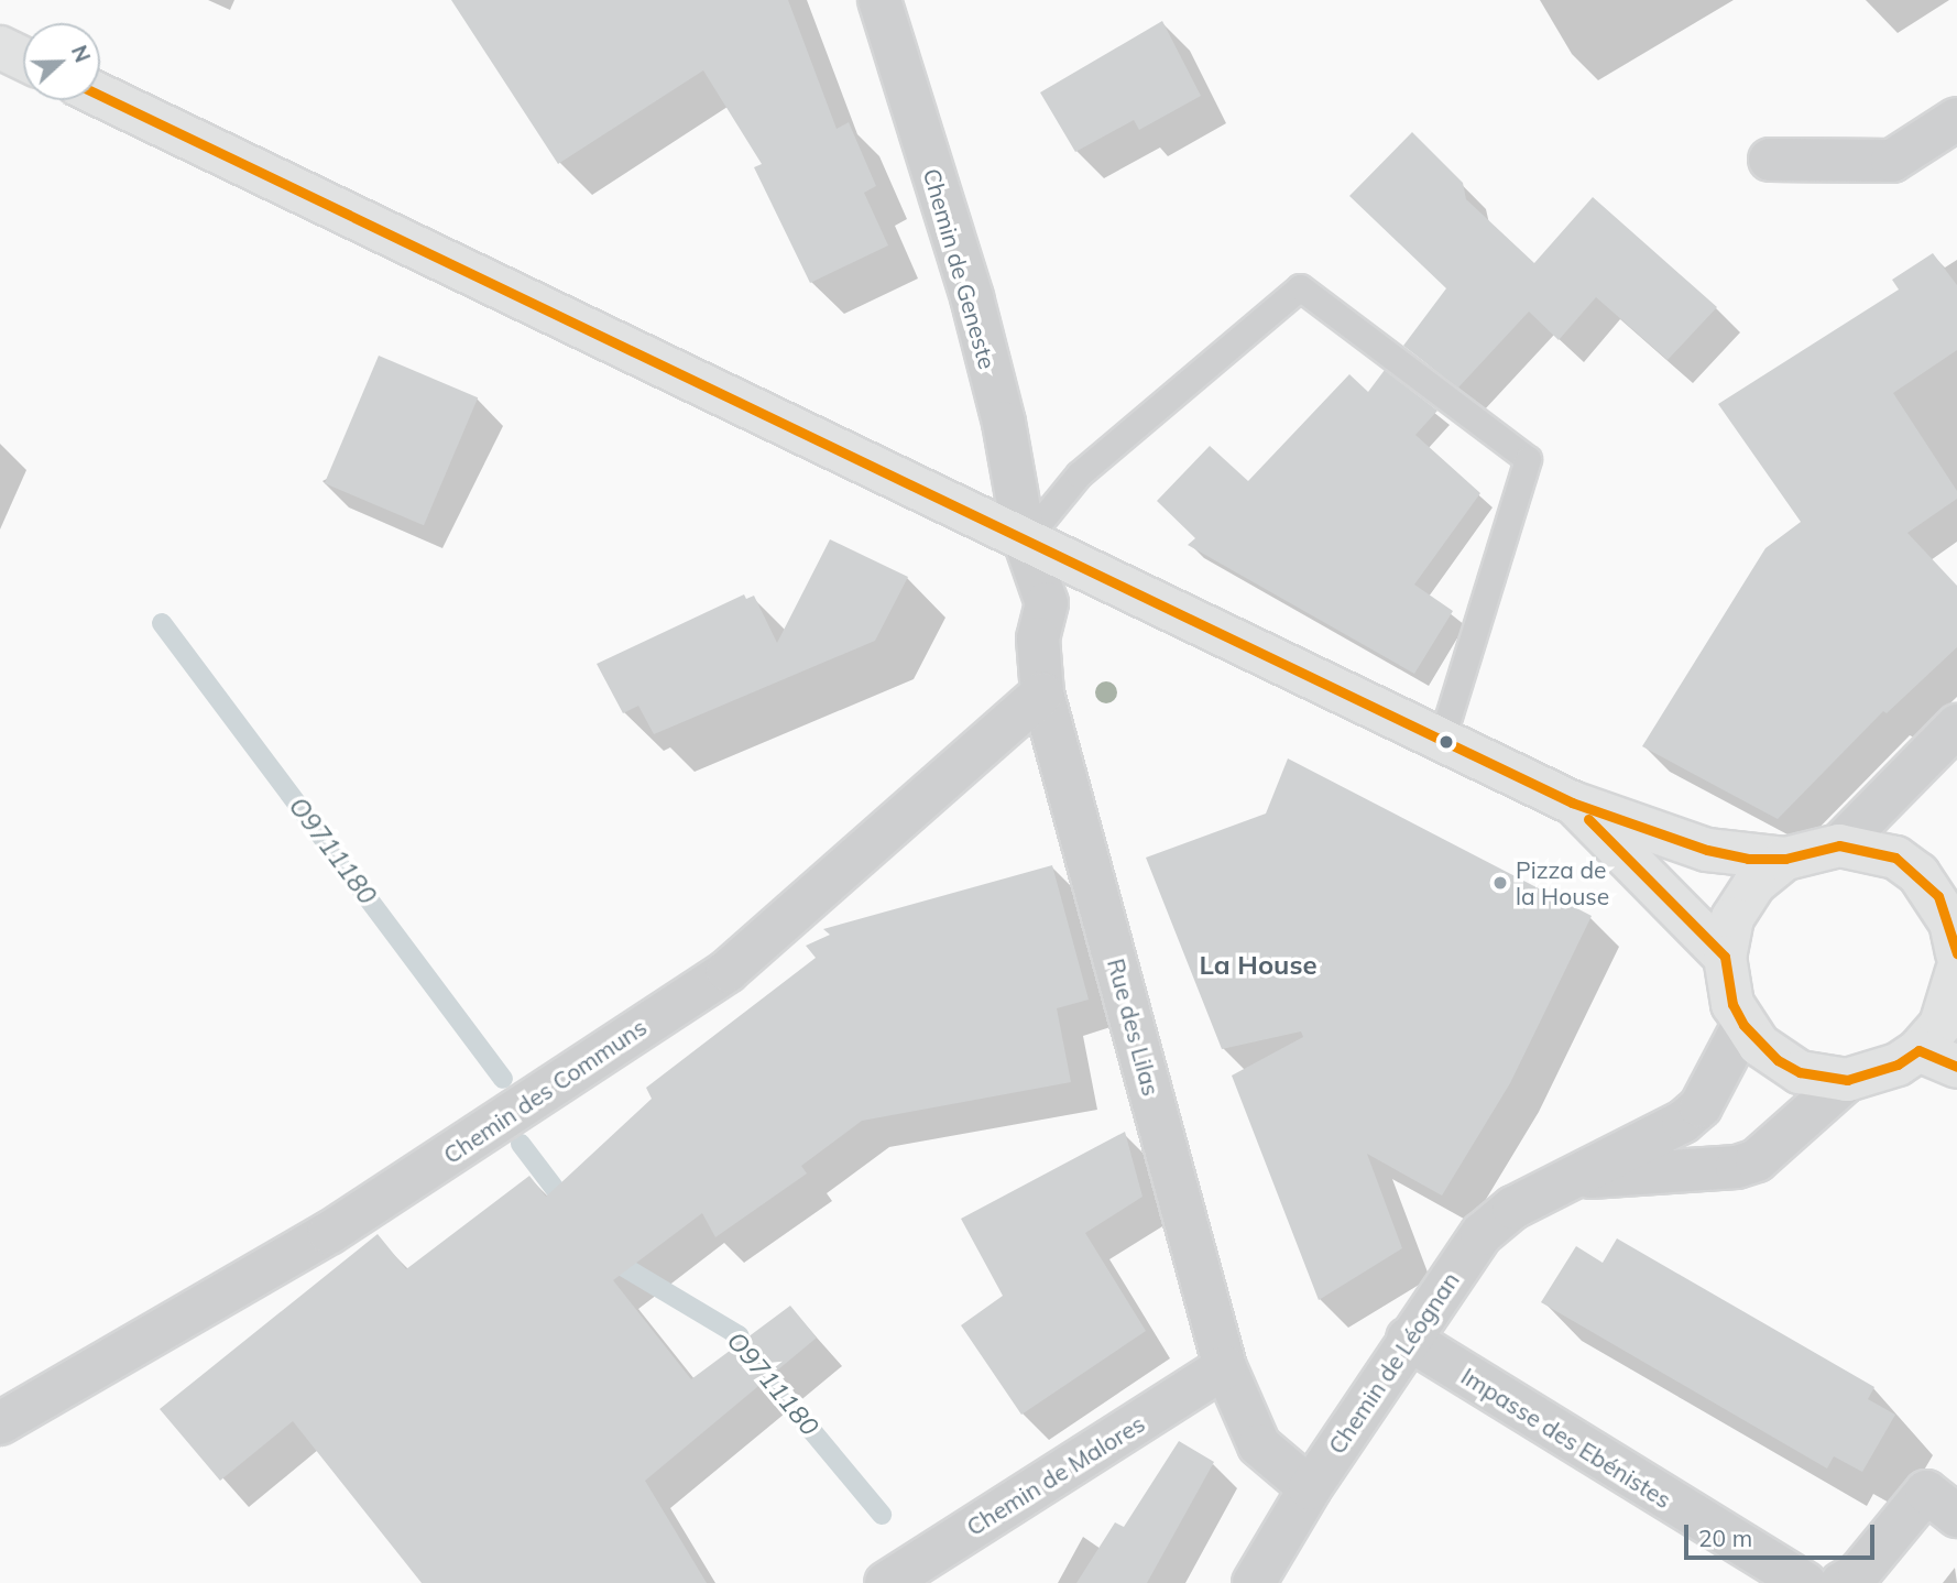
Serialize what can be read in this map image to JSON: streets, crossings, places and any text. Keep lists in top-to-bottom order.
{
  "streets": {
    "street": [
      "Chemin de Geneste",
      "Rue des Lilas",
      "Chemin des Communs",
      "Chemin de Léognan",
      "Impasse des Ebénistes",
      "Chemin de Malores"
    ]
  },
  "crossings": [
    ["Chemin de Geneste", "Rue des Lilas"],
    ["Rue des Lilas", "Chemin des Communs"],
    ["Rue des Lilas", "Chemin de Léognan"],
    ["Rue des Lilas", "Chemin de Malores"],
    ["Chemin de Léognan", "Impasse des Ebénistes"]
  ],
  "districts": ["La House"],
  "water": ["O9711180"],
  "places": ["Pizza de la House"],
  "scale_bar": "20 m",
  "north": "right"
}
